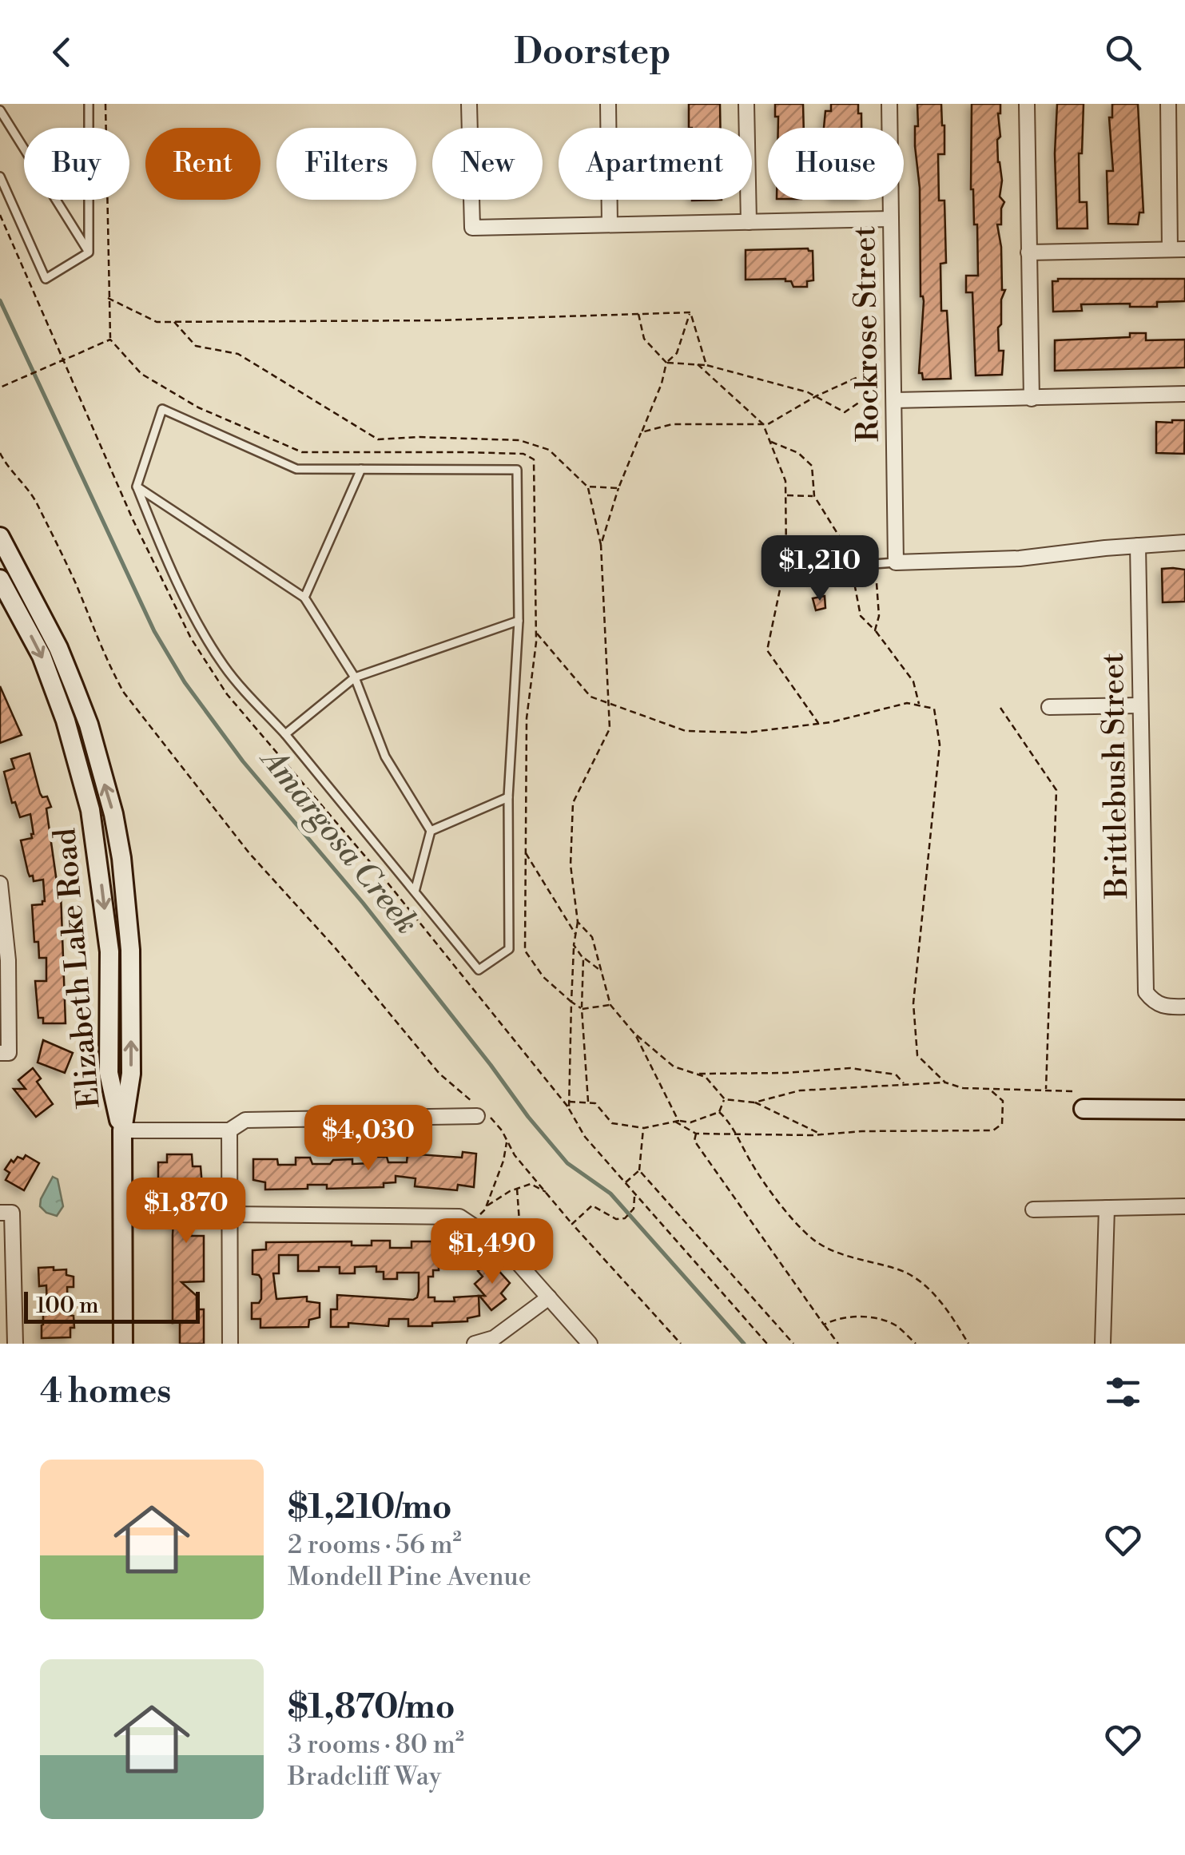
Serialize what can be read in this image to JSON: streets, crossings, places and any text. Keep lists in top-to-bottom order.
{
  "streets": {
    "main road": ["Elizabeth Lake Road"],
    "street": ["Rockrose Street", "Brittlebush Street"]
  },
  "water": ["Amargosa Creek"],
  "scale_bar": "100 m",
  "page": {
    "header": "Doorstep",
    "chip": [
      "Buy",
      "Rent",
      "Filters",
      "New",
      "Apartment",
      "House"
    ],
    "price": [
      "$1,210",
      "$4,030",
      "$1,870",
      "$1,490"
    ],
    "scale": "100 m",
    "heading": "4 homes",
    "list": [
      {
        "name": "$1,210/mo",
        "note": "2 rooms · 56 m² · Mondell Pine Avenue"
      },
      {
        "name": "$1,870/mo",
        "note": "3 rooms · 80 m² · Bradcliff Way"
      }
    ]
  }
}
